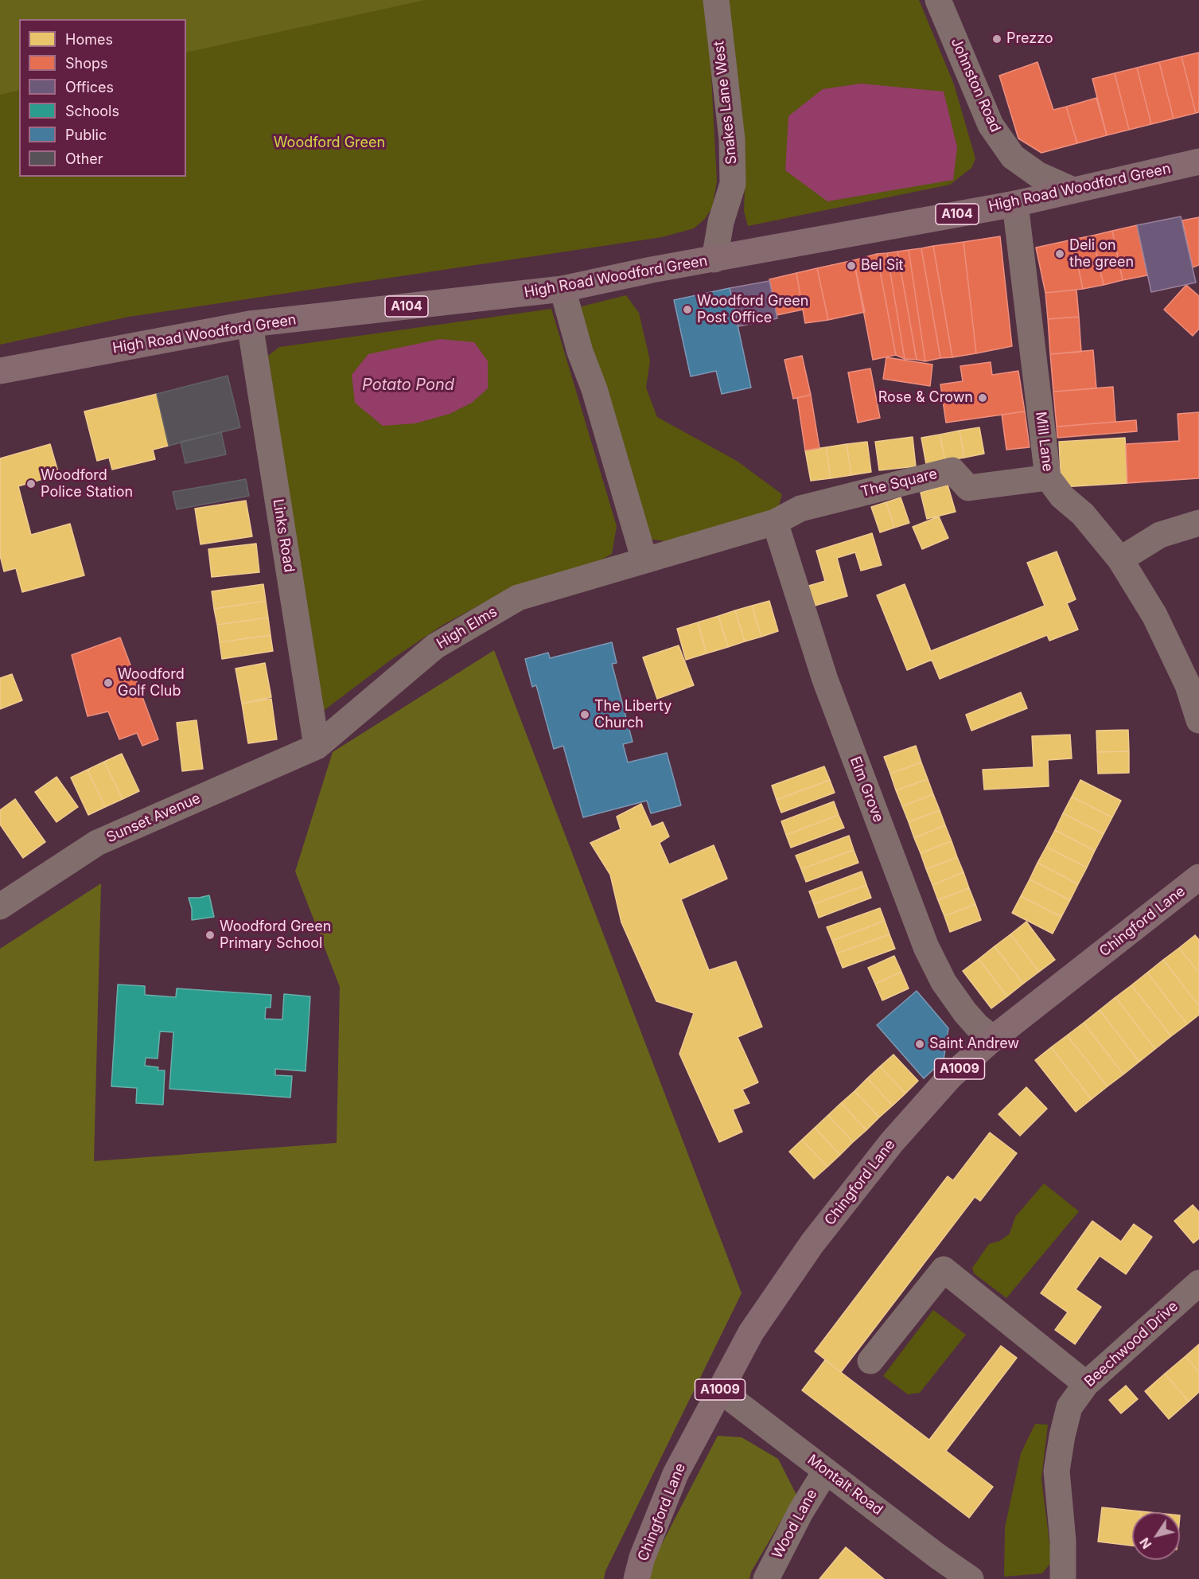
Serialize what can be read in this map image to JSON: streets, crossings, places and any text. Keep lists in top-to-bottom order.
{
  "streets": {
    "main road": [
      "High Road Woodford Green",
      "A104",
      "Chingford Lane",
      "A1009"
    ],
    "street": [
      "Johnston Road",
      "Snakes Lane West",
      "Mill Lane",
      "The Square",
      "Links Road",
      "High Elms",
      "Elm Grove",
      "Sunset Avenue",
      "Beechwood Drive",
      "Montalt Road",
      "Wood Lane"
    ]
  },
  "crossings": [
    ["Johnston Road", "High Road Woodford Green"],
    ["Snakes Lane West", "High Road Woodford Green"],
    ["High Road Woodford Green", "Mill Lane"],
    ["High Road Woodford Green", "Links Road"],
    ["Mill Lane", "The Square"],
    ["The Square", "High Elms"],
    ["The Square", "Elm Grove"],
    ["Links Road", "High Elms"],
    ["Links Road", "Sunset Avenue"],
    ["High Elms", "Elm Grove"],
    ["High Elms", "Sunset Avenue"],
    ["Elm Grove", "Chingford Lane"],
    ["Chingford Lane", "Montalt Road"],
    ["Montalt Road", "Wood Lane"]
  ],
  "water": ["Potato Pond"],
  "parks": ["Woodford Green"],
  "places": [
    "Prezzo",
    "Deli on the green",
    "Bel Sit",
    "Woodford Green Post Office",
    "Rose & Crown",
    "Woodford Police Station",
    "Woodford Golf Club",
    "The Liberty Church",
    "Woodford Green Primary School",
    "Saint Andrew"
  ],
  "legend": [
    "Homes",
    "Shops",
    "Offices",
    "Schools",
    "Public",
    "Other"
  ],
  "north": "bottom left"
}
